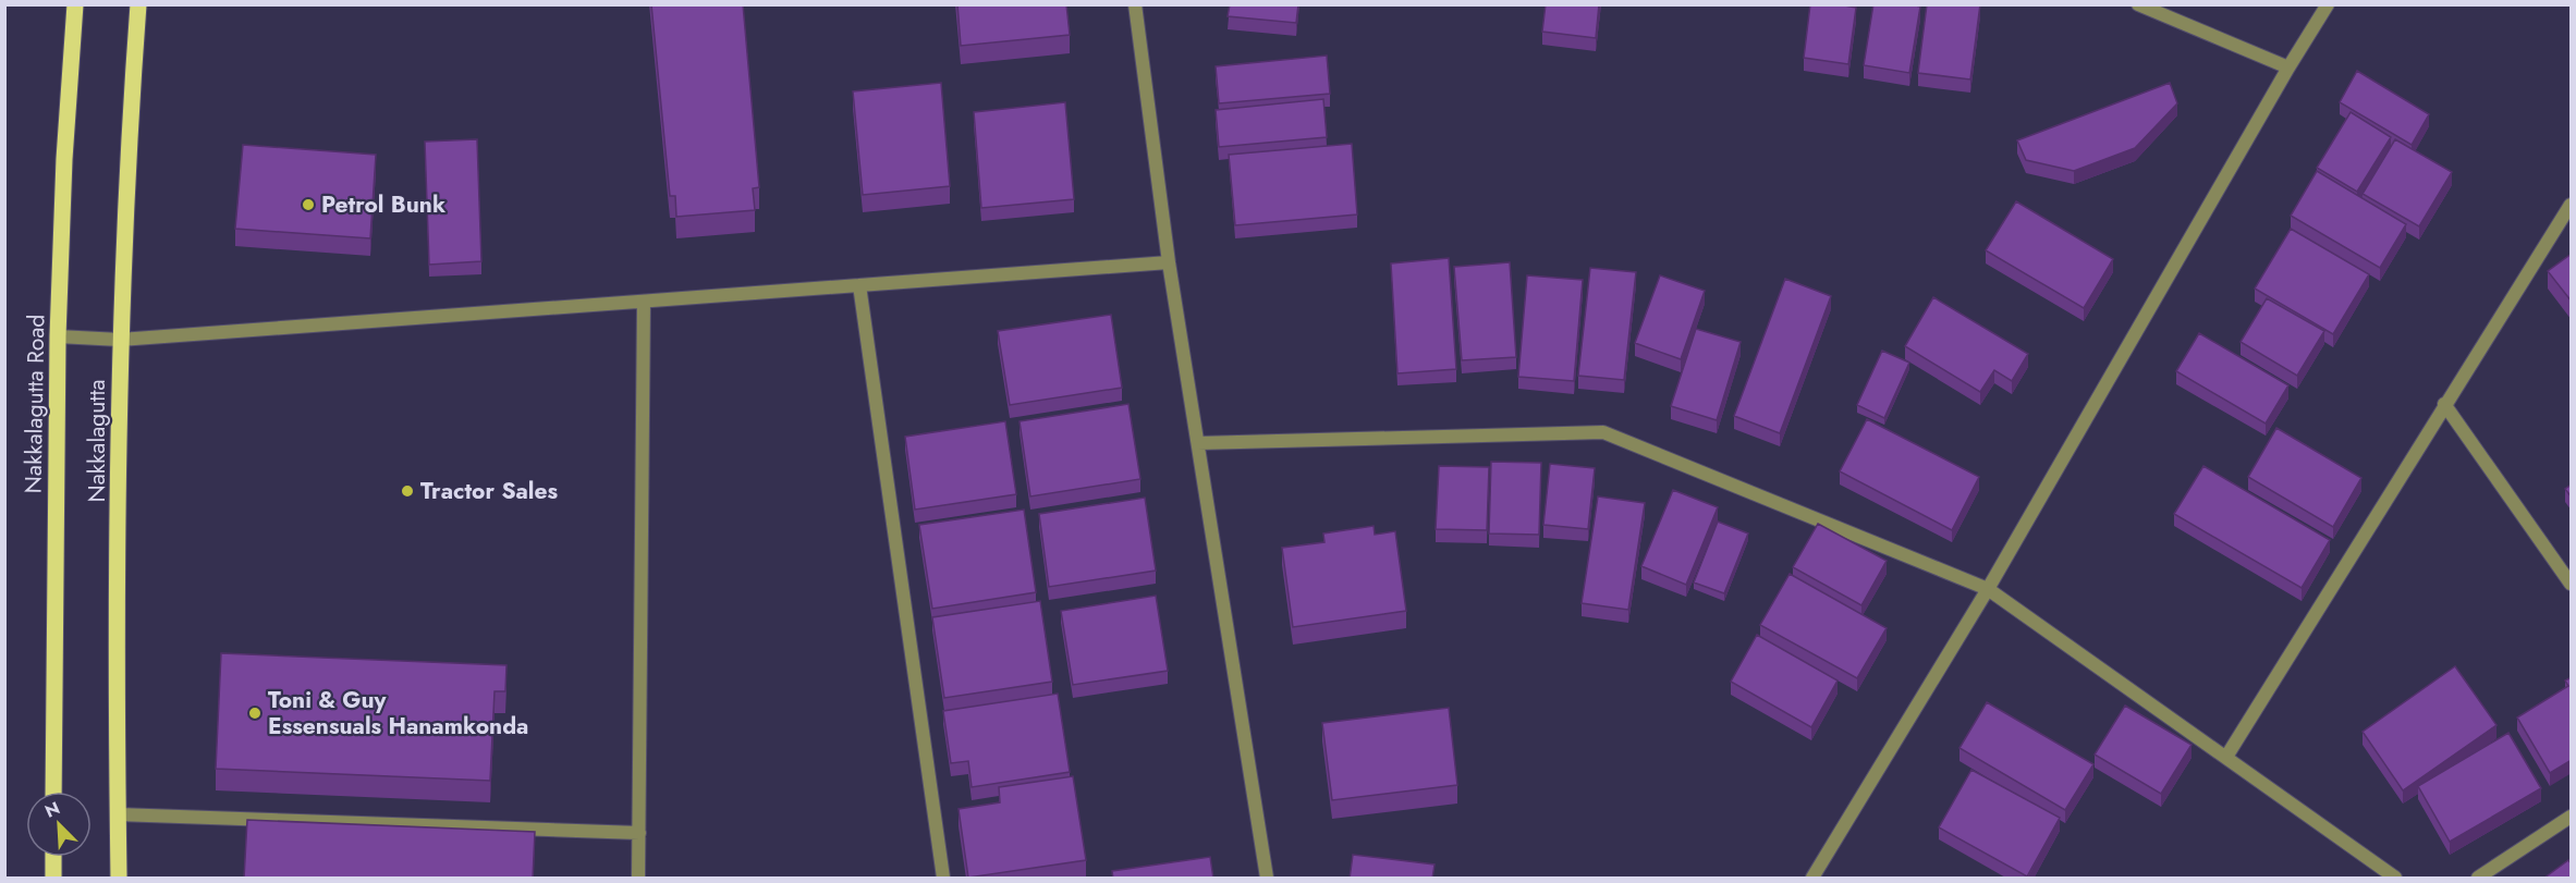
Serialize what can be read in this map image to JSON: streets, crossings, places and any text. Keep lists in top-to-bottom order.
{
  "streets": {
    "main road": ["Nakkalagutta Road", "Nakkalagutta"]
  },
  "places": ["Petrol Bunk", "Tractor Sales", "Toni & Guy Essensuals Hanamkonda"],
  "north": "top left"
}
